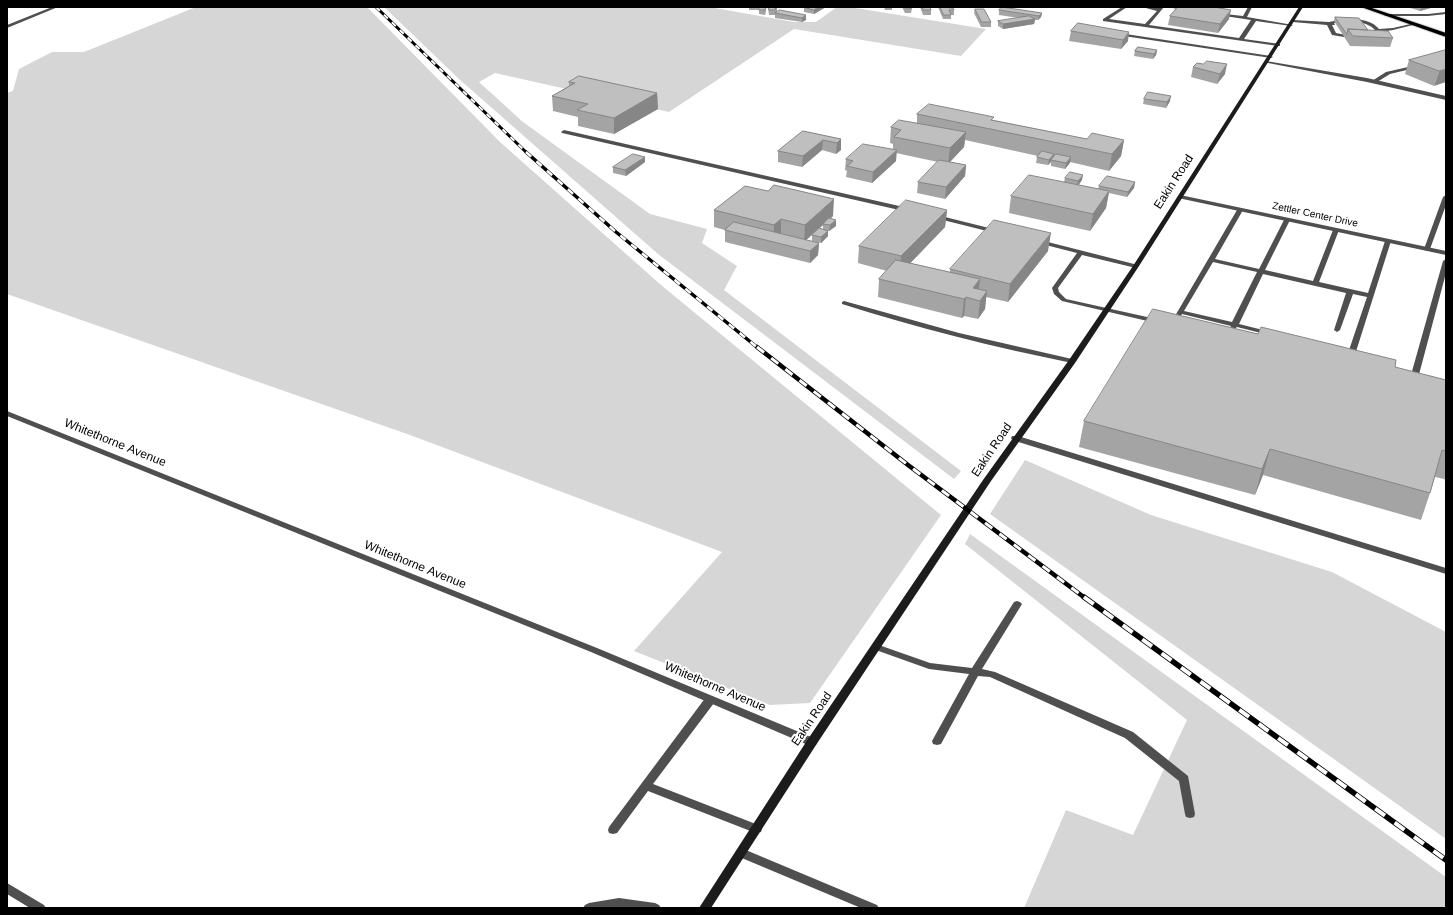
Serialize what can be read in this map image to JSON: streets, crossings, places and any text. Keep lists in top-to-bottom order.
{
  "streets": {
    "street": ["Eakin Road", "Zettler Center Drive", "Whitethorne Avenue"]
  },
  "crossings": [
    ["Eakin Road", "Zettler Center Drive"],
    ["Eakin Road", "Whitethorne Avenue"]
  ]
}
